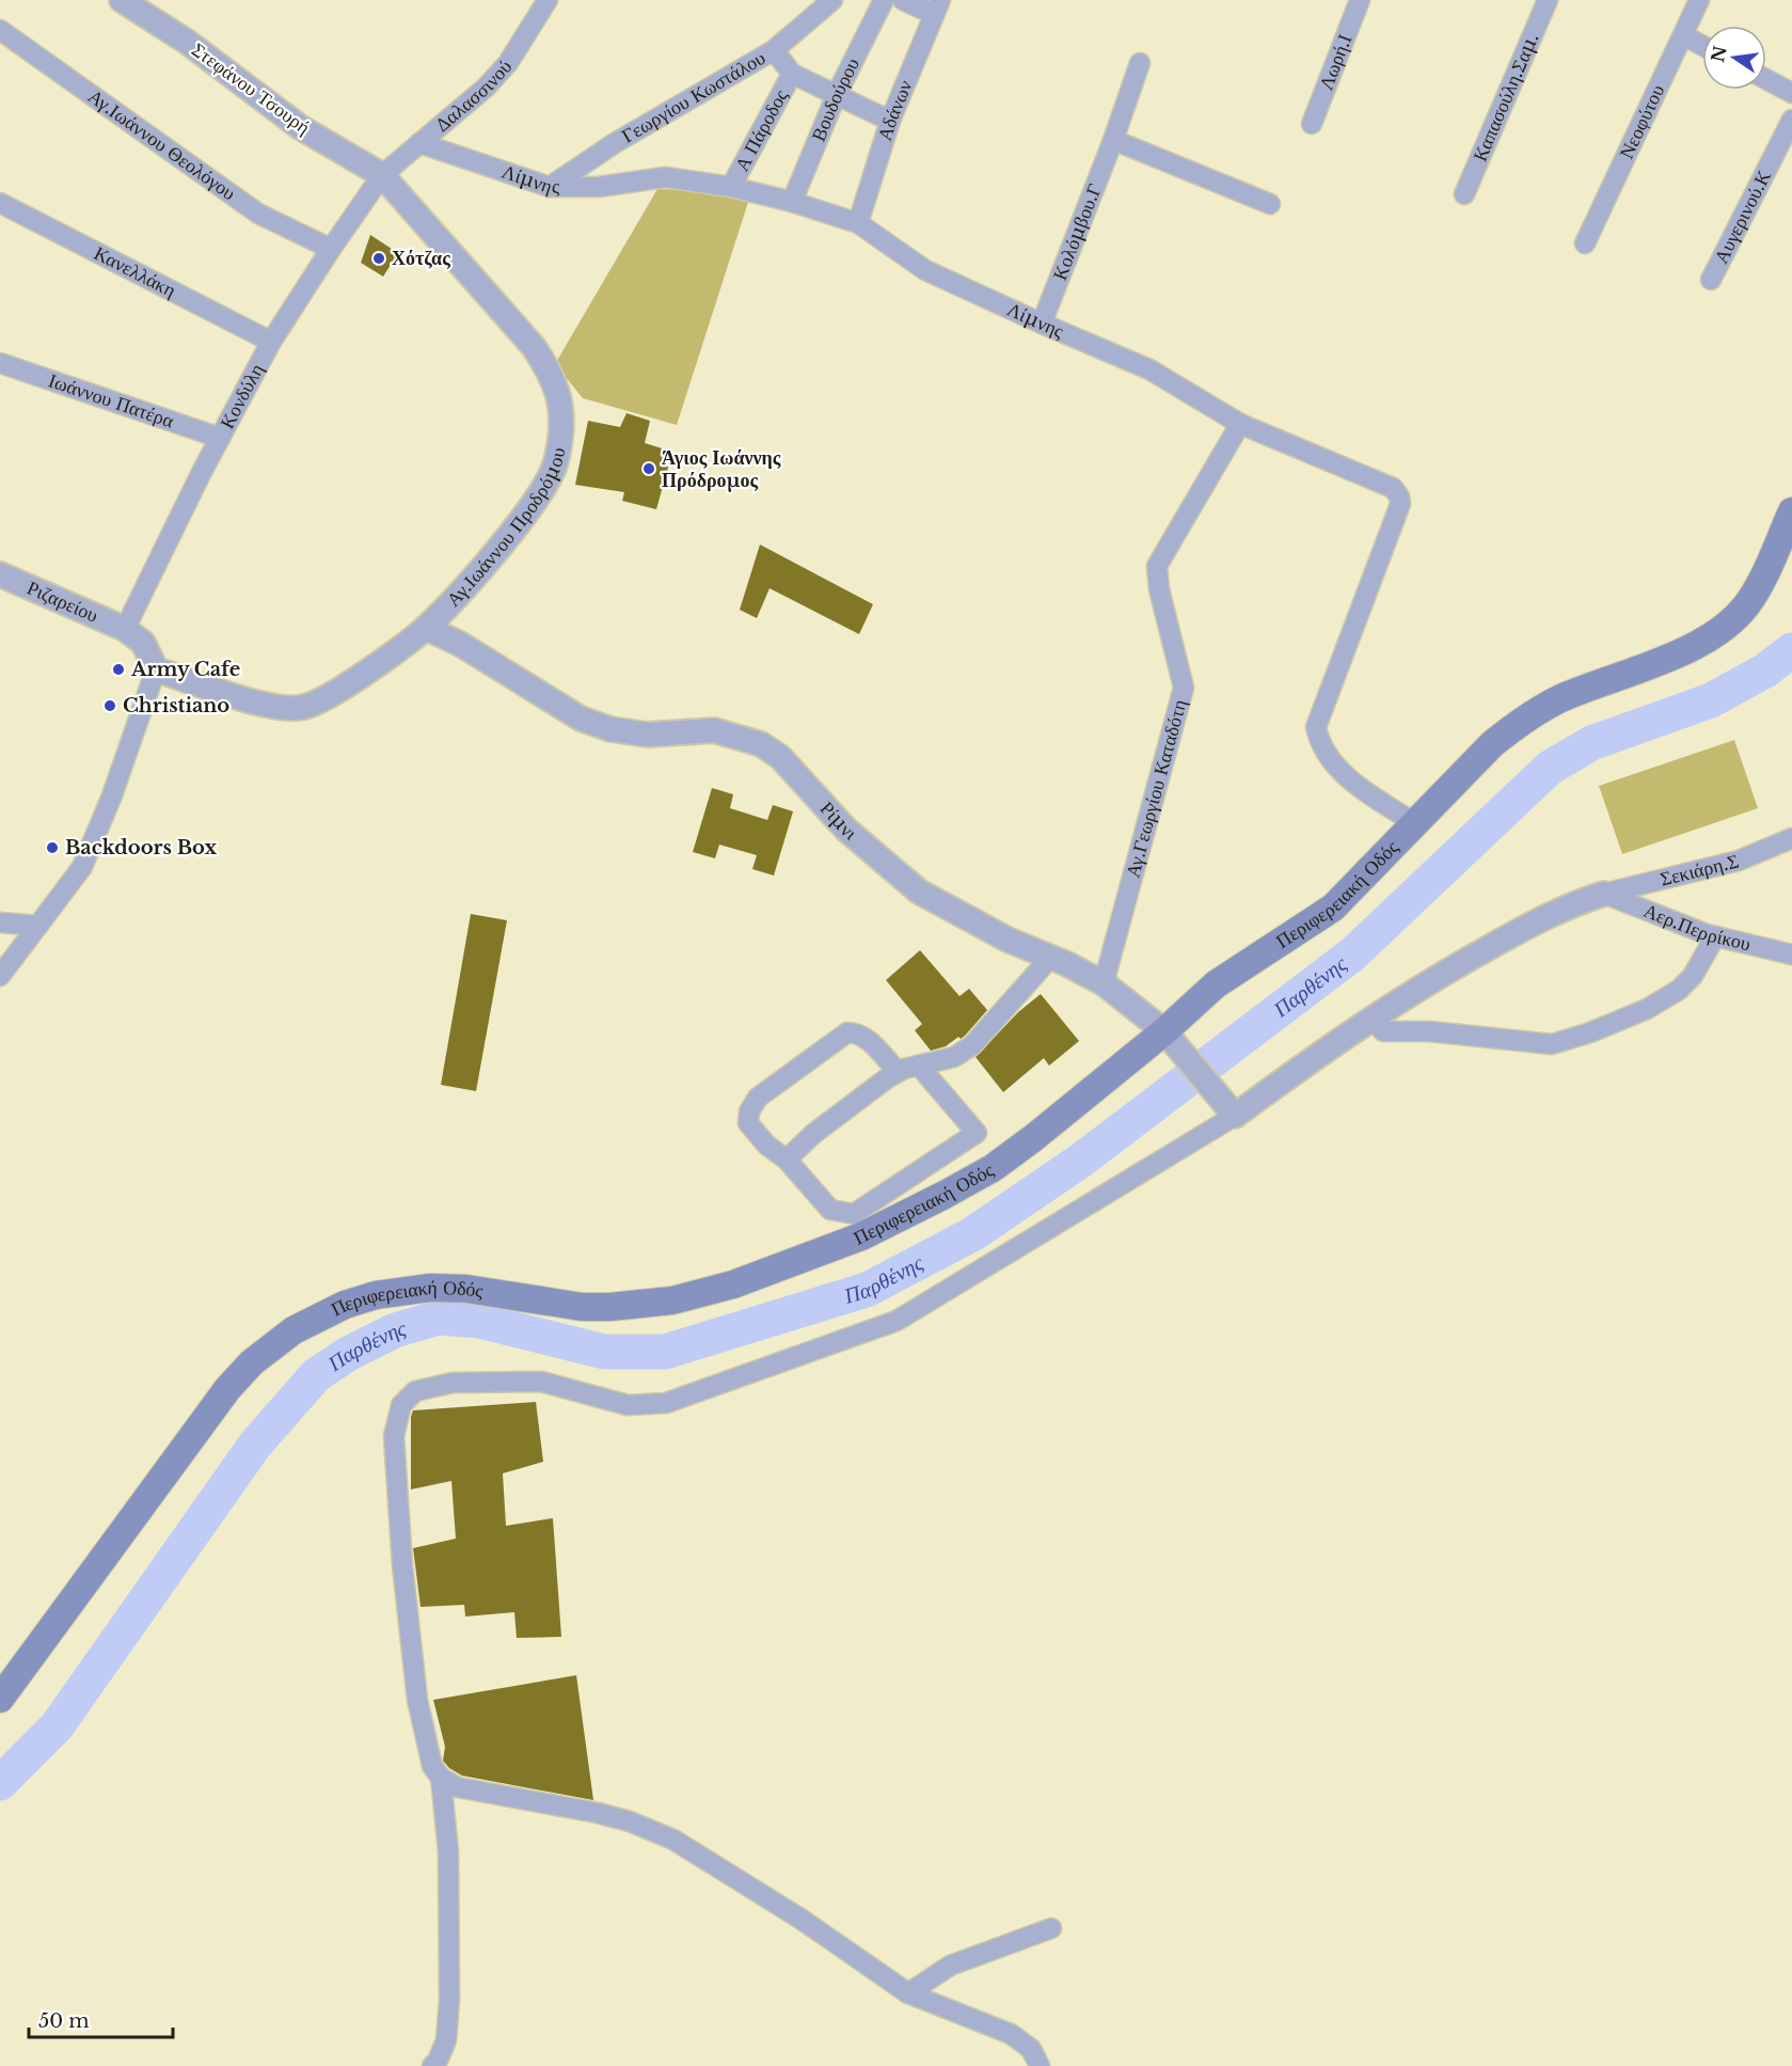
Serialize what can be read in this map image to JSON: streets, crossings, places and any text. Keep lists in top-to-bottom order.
{
  "streets": {
    "main road": ["Περιφερειακή Οδός"],
    "street": [
      "Λωρή.Ι",
      "Στεφάνου Τσουρή",
      "Δαλασσινού",
      "Γεωργίου Κωστάλου",
      "Καπασούλη.Σαμ.",
      "Βουδούρου",
      "Αδάνων",
      "Νεοφύτου",
      "Α Πάροδος",
      "Αγ.Ιωάννου Θεολόγου",
      "Λίμνης",
      "Αυγερινού.Κ",
      "Κολόμβου.Γ",
      "Κανελλάκη",
      "Κονδύλη",
      "Ιωάννου Πατέρα",
      "Αγ.Ιωάννου Προδρόμου",
      "Ριζαρείου",
      "Αγ.Γεωργίου Καταδότη",
      "Ρίμνι",
      "Σεκιάρη.Σ",
      "Αερ.Περρίκου"
    ]
  },
  "crossings": [
    ["Στεφάνου Τσουρή", "Δαλασσινού"],
    ["Στεφάνου Τσουρή", "Κονδύλη"],
    ["Στεφάνου Τσουρή", "Αγ.Ιωάννου Προδρόμου"],
    ["Δαλασσινού", "Λίμνης"],
    ["Δαλασσινού", "Κονδύλη"],
    ["Δαλασσινού", "Αγ.Ιωάννου Προδρόμου"],
    ["Γεωργίου Κωστάλου", "Λίμνης"],
    ["Βουδούρου", "Λίμνης"],
    ["Αδάνων", "Λίμνης"],
    ["Α Πάροδος", "Λίμνης"],
    ["Αγ.Ιωάννου Θεολόγου", "Κονδύλη"],
    ["Λίμνης", "Κολόμβου.Γ"],
    ["Λίμνης", "Αγ.Γεωργίου Καταδότη"],
    ["Λίμνης", "Περιφερειακή Οδός"],
    ["Κανελλάκη", "Κονδύλη"],
    ["Κονδύλη", "Ιωάννου Πατέρα"],
    ["Κονδύλη", "Αγ.Ιωάννου Προδρόμου"],
    ["Κονδύλη", "Ριζαρείου"],
    ["Αγ.Ιωάννου Προδρόμου", "Ρίμνι"],
    ["Αγ.Γεωργίου Καταδότη", "Ρίμνι"],
    ["Ρίμνι", "Περιφερειακή Οδός"],
    ["Σεκιάρη.Σ", "Αερ.Περρίκου"]
  ],
  "water": ["Παρθένης"],
  "places": [
    "Χότζας",
    "Άγιος Ιωάννης Πρόδρομος",
    "Army Cafe",
    "Christiano",
    "Backdoors Box"
  ],
  "scale_bar": "50 m",
  "north": "left"
}
